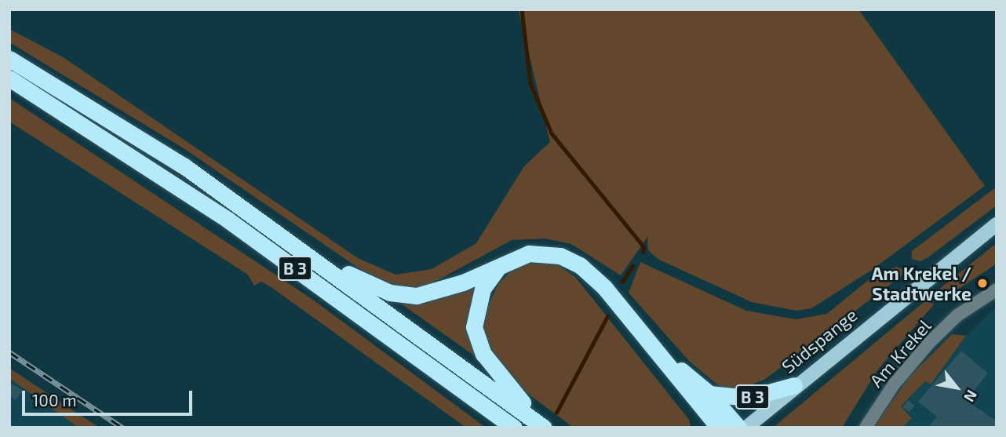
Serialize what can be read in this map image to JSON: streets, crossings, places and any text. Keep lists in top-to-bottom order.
{
  "streets": {
    "highway": ["B 3"],
    "main road": ["Südspange"],
    "street": ["Am Krekel"]
  },
  "crossings": [
    ["B 3", "Südspange"]
  ],
  "places": ["Am Krekel / Stadtwerke"],
  "scale_bar": "100 m",
  "north": "bottom right"
}
